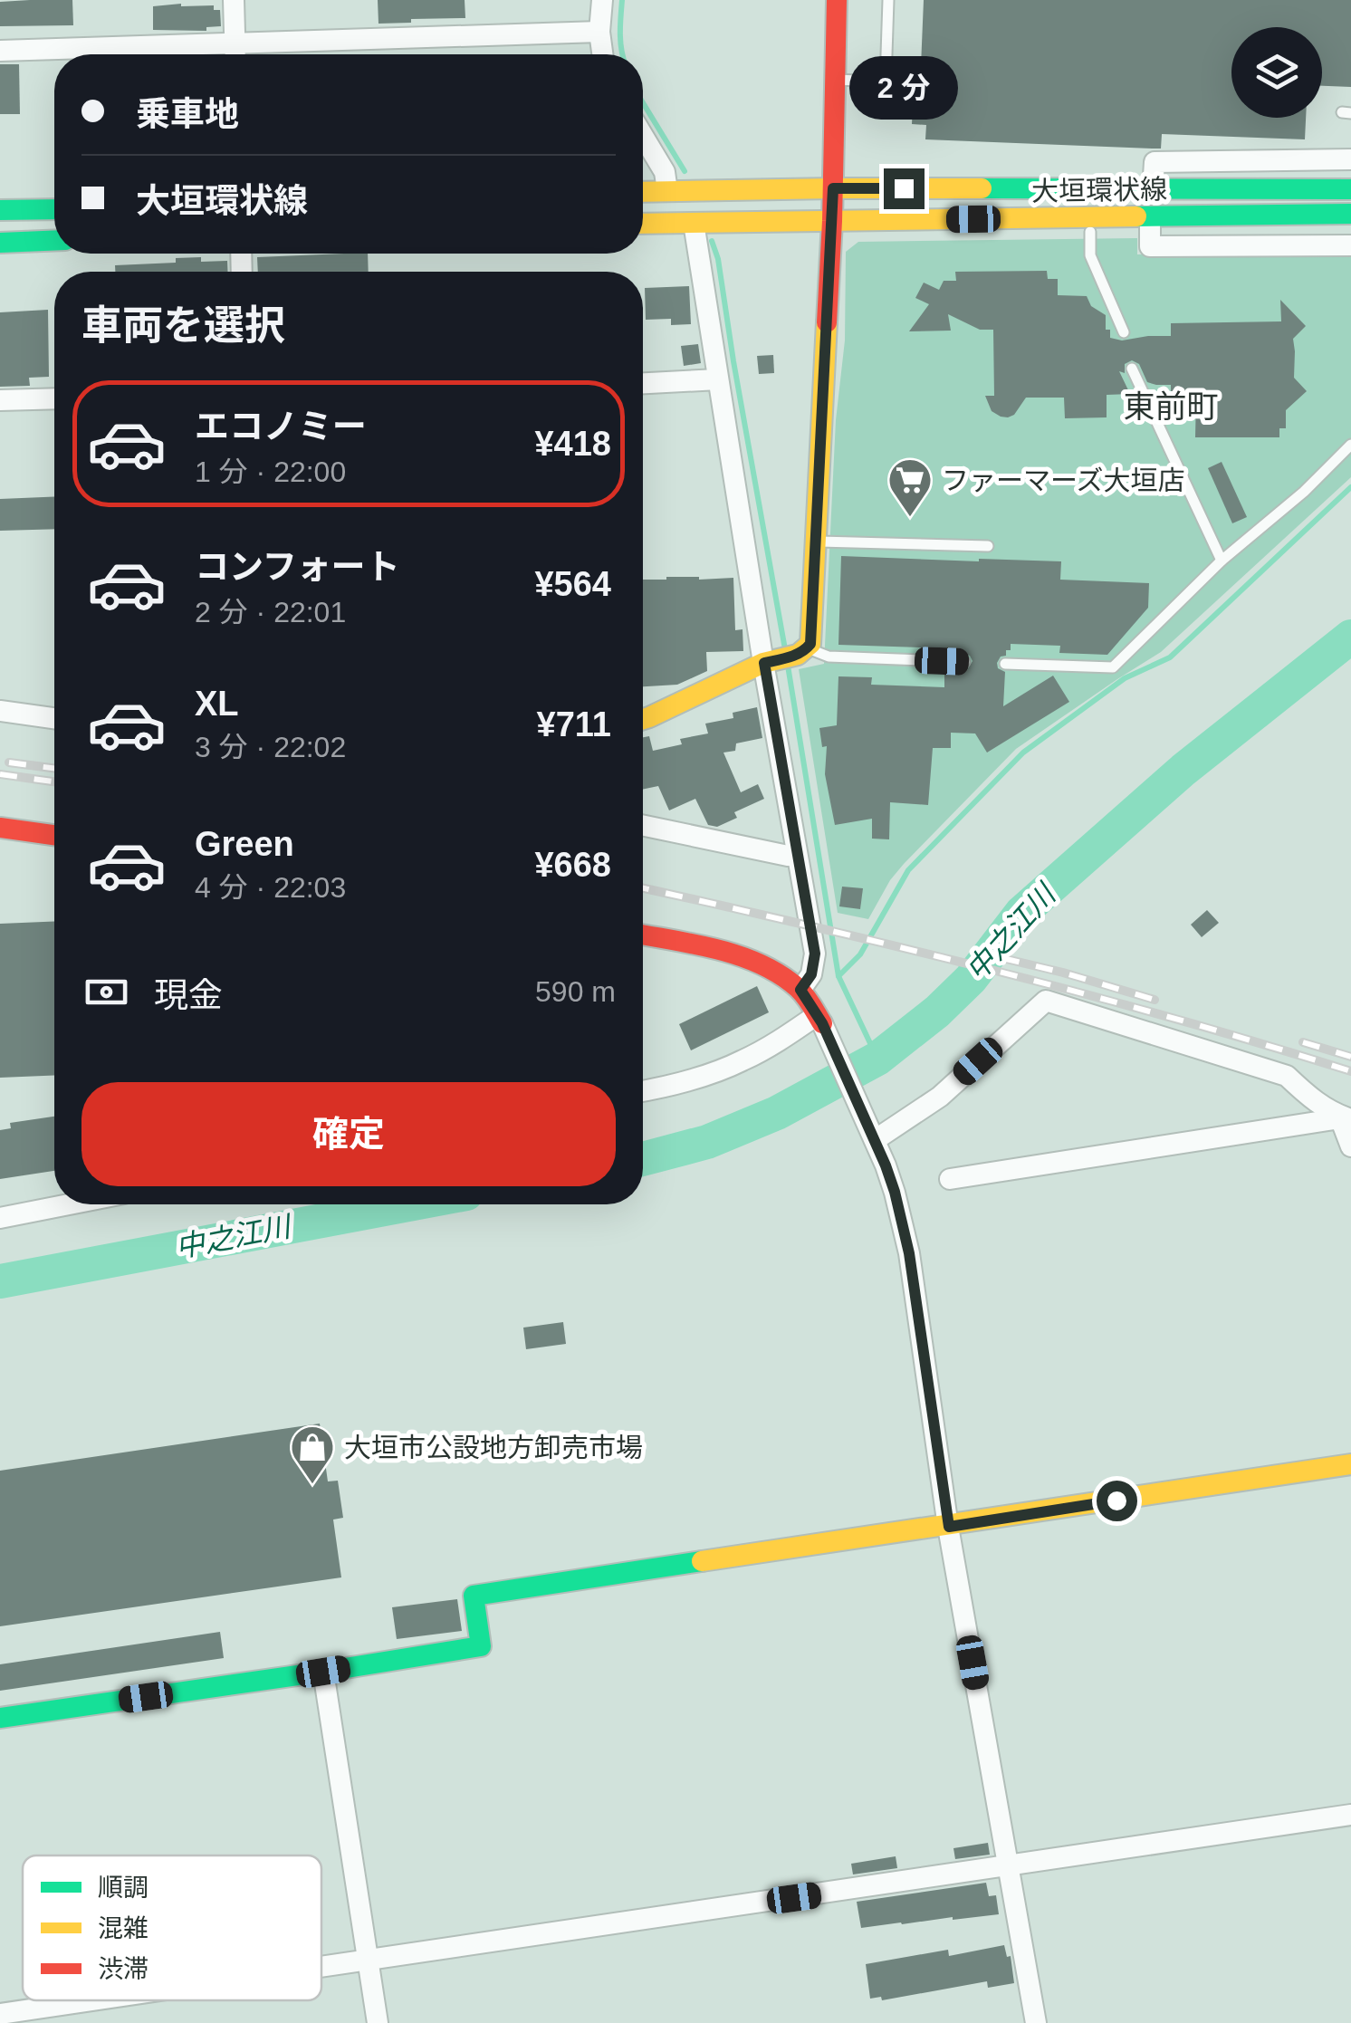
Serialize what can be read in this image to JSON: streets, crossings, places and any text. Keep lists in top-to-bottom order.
{
  "streets": {
    "street": ["大垣環状線"]
  },
  "districts": ["東前町"],
  "water": ["中之江川"],
  "places": {
    "supermarket": ["ファーマーズ大垣店"],
    "shop": ["大垣市公設地方卸売市場"]
  },
  "legend": ["順調", "混雑", "渋滞"],
  "page": {
    "banner": ["乗車地", "大垣環状線"],
    "bubble": "2 分",
    "heading": "車両を選択",
    "list": [
      {
        "name": "エコノミー",
        "note": "1 分 · 22:00",
        "value": "¥418"
      },
      {
        "name": "コンフォート",
        "note": "2 分 · 22:01",
        "value": "¥564"
      },
      {
        "name": "XL",
        "note": "3 分 · 22:02",
        "value": "¥711"
      },
      {
        "name": "Green",
        "note": "4 分 · 22:03",
        "value": "¥668"
      }
    ],
    "pay": ["現金", "590 m"],
    "buttons": "確定"
  }
}
